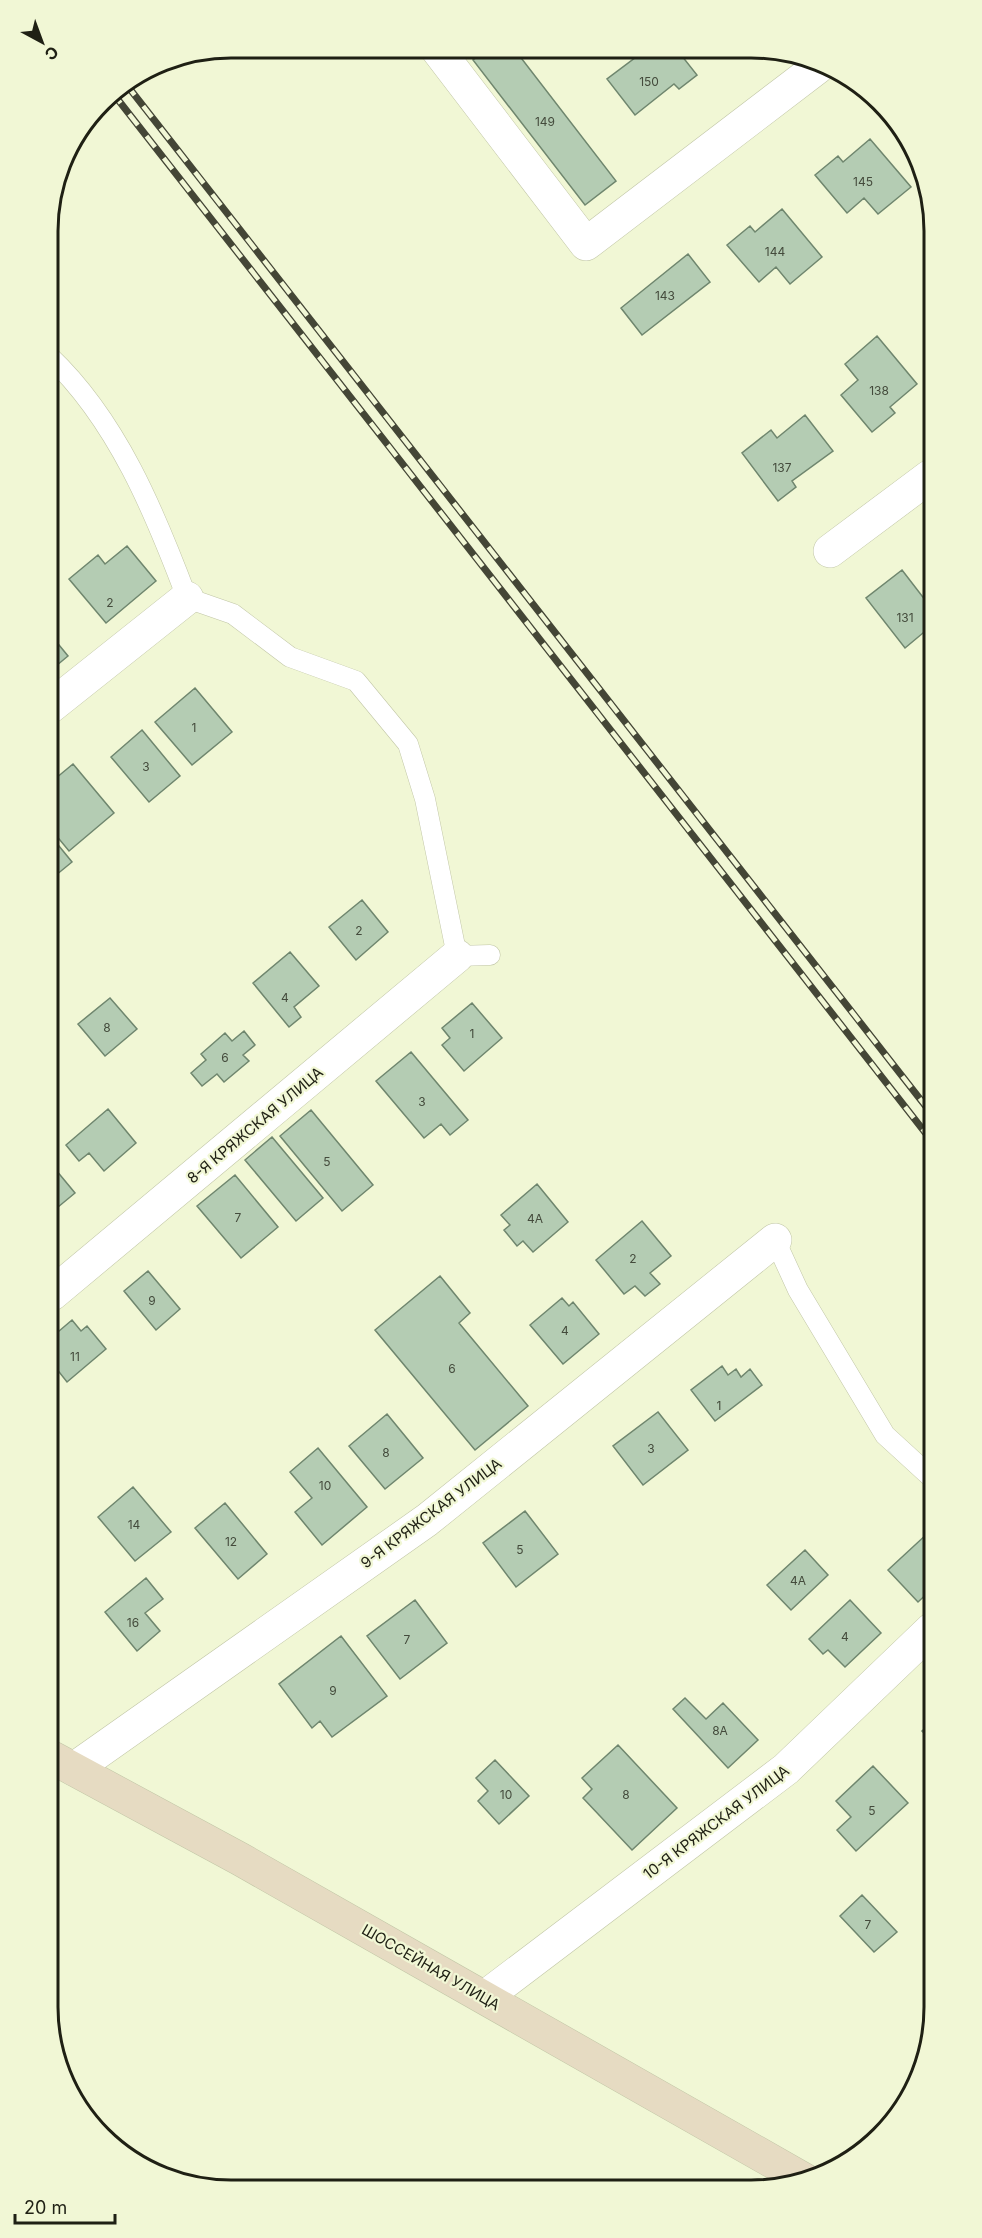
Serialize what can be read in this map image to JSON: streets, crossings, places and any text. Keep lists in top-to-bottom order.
{
  "streets": {
    "main road": ["ШОССЕЙНАЯ УЛИЦА"],
    "street": ["8-Я КРЯЖСКАЯ УЛИЦА", "9-Я КРЯЖСКАЯ УЛИЦА", "10-Я КРЯЖСКАЯ УЛИЦА"]
  },
  "crossings": [
    ["9-Я КРЯЖСКАЯ УЛИЦА", "ШОССЕЙНАЯ УЛИЦА"],
    ["10-Я КРЯЖСКАЯ УЛИЦА", "ШОССЕЙНАЯ УЛИЦА"]
  ],
  "house_numbers": [
    "150",
    "149",
    "145",
    "144",
    "143",
    "138",
    "137",
    "2",
    "131",
    "1",
    "3",
    "2",
    "4",
    "8",
    "1",
    "6",
    "3",
    "5",
    "7",
    "4А",
    "2",
    "9",
    "4",
    "11",
    "6",
    "1",
    "3",
    "8",
    "10",
    "14",
    "12",
    "5",
    "4А",
    "16",
    "4",
    "7",
    "9",
    "8А",
    "10",
    "8",
    "5",
    "7"
  ],
  "scale_bar": "20 m",
  "north": "bottom right"
}
